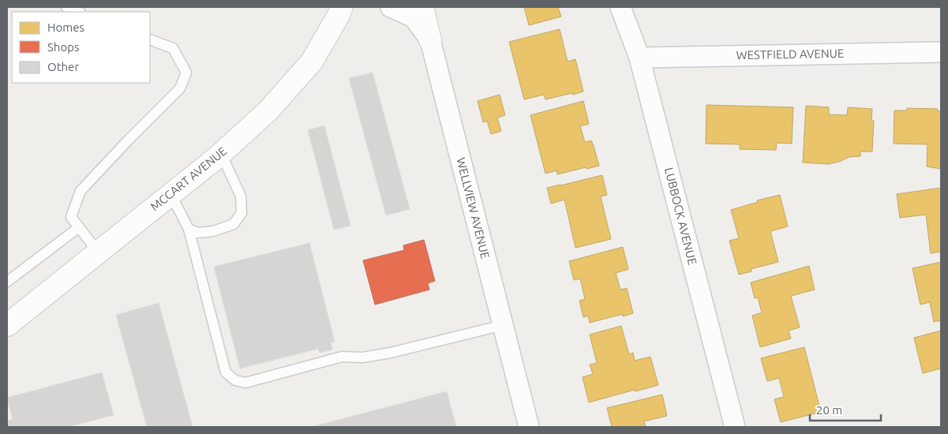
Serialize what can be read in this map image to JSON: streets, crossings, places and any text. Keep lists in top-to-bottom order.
{
  "streets": {
    "main road": ["MCCART AVENUE"],
    "street": ["WESTFIELD AVENUE", "WELLVIEW AVENUE", "LUBBOCK AVENUE"]
  },
  "crossings": [
    ["WESTFIELD AVENUE", "LUBBOCK AVENUE"]
  ],
  "legend": ["Homes", "Shops", "Other"],
  "scale_bar": "20 m"
}
